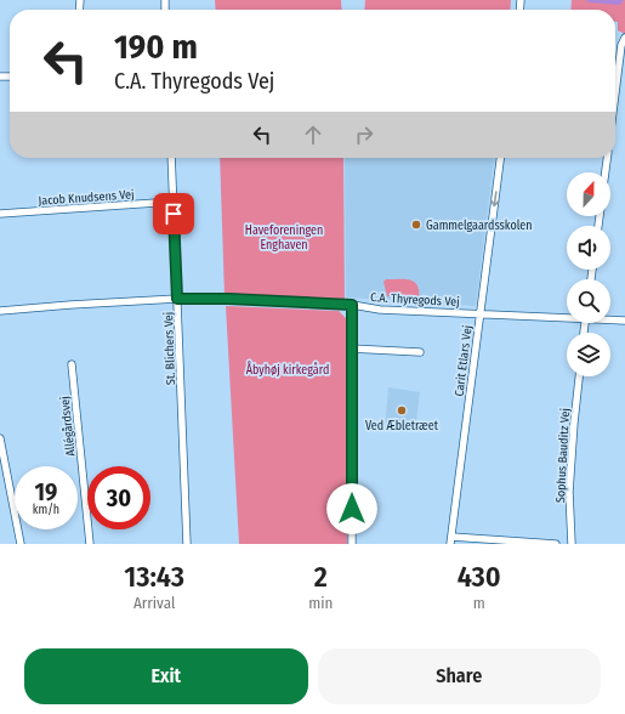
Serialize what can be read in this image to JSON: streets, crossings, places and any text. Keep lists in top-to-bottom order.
{
  "streets": {
    "street": [
      "Jacob Knudsens Vej",
      "C.A. Thyregods Vej",
      "St. Blichers Vej",
      "Carit Etlars Vej",
      "Allégårdsvej",
      "Sophus Bauditz Vej"
    ]
  },
  "crossings": [
    ["Jacob Knudsens Vej", "St. Blichers Vej"],
    ["C.A. Thyregods Vej", "St. Blichers Vej"],
    ["C.A. Thyregods Vej", "Carit Etlars Vej"]
  ],
  "one_way": ["Carit Etlars Vej"],
  "parks": ["Haveforeningen Enghaven", "Åbyhøj kirkegård"],
  "places": ["Gammelgaardsskolen", "Ved Æbletræet"],
  "north": "top",
  "page": {
    "turn": ["190 m", "C.A. Thyregods Vej"],
    "speed": "19 km/h",
    "limit": "30",
    "eta": [
      "13:43",
      "Arrival",
      "2",
      "min",
      "430",
      "m"
    ],
    "buttons": ["Exit", "Share"]
  }
}
